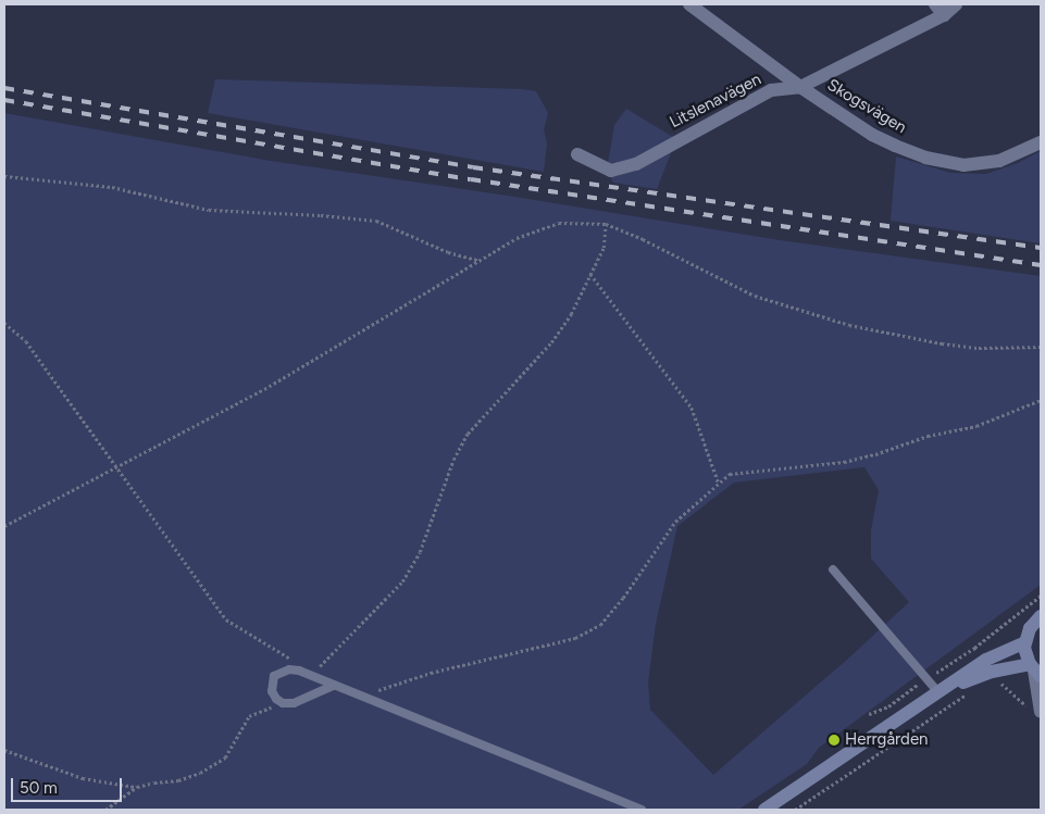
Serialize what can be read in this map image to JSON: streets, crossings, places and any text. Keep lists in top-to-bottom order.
{
  "streets": {
    "street": ["Litslenavägen", "Skogsvägen"]
  },
  "crossings": [
    ["Litslenavägen", "Skogsvägen"]
  ],
  "places": ["Herrgården"],
  "scale_bar": "50 m"
}
